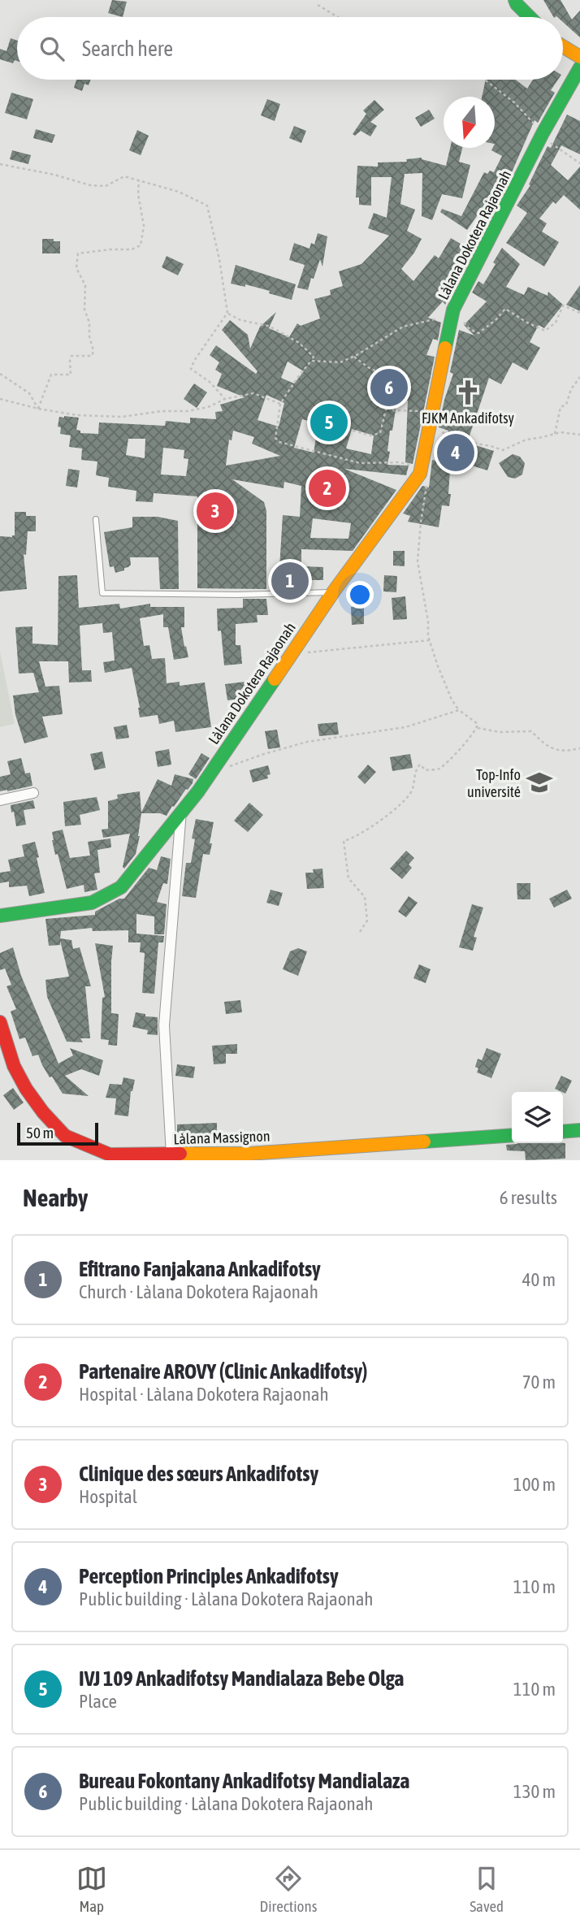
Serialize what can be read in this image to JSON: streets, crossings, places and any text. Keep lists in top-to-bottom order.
{
  "streets": {
    "street": ["Làlana Dokotera Rajaonah", "Làlana Massignon"]
  },
  "places": {
    "church": ["FJKM Ankadifotsy"],
    "school or university": ["Top-Info université"]
  },
  "scale_bar": "50 m",
  "north": "bottom",
  "page": {
    "search": "Search here",
    "pins": [
      "6",
      "5",
      "4",
      "2",
      "3",
      "1"
    ],
    "scale": "50 m",
    "heading": ["Nearby", "6 results"],
    "list": [
      {
        "mark": "1",
        "name": "Efitrano Fanjakana Ankadifotsy",
        "note": "Church · Làlana Dokotera Rajaonah",
        "value": "40 m"
      },
      {
        "mark": "2",
        "name": "Partenaire AROVY (Clinic Ankadifotsy)",
        "note": "Hospital · Làlana Dokotera Rajaonah",
        "value": "70 m"
      },
      {
        "mark": "3",
        "name": "Clinique des sœurs Ankadifotsy",
        "note": "Hospital",
        "value": "100 m"
      },
      {
        "mark": "4",
        "name": "Perception Principles Ankadifotsy",
        "note": "Public building · Làlana Dokotera Rajaonah",
        "value": "110 m"
      },
      {
        "mark": "5",
        "name": "IVJ 109 Ankadifotsy Mandialaza Bebe Olga",
        "note": "Place",
        "value": "110 m"
      },
      {
        "mark": "6",
        "name": "Bureau Fokontany Ankadifotsy Mandialaza",
        "note": "Public building · Làlana Dokotera Rajaonah",
        "value": "130 m"
      }
    ],
    "nav": ["Map", "Directions", "Saved"]
  }
}
